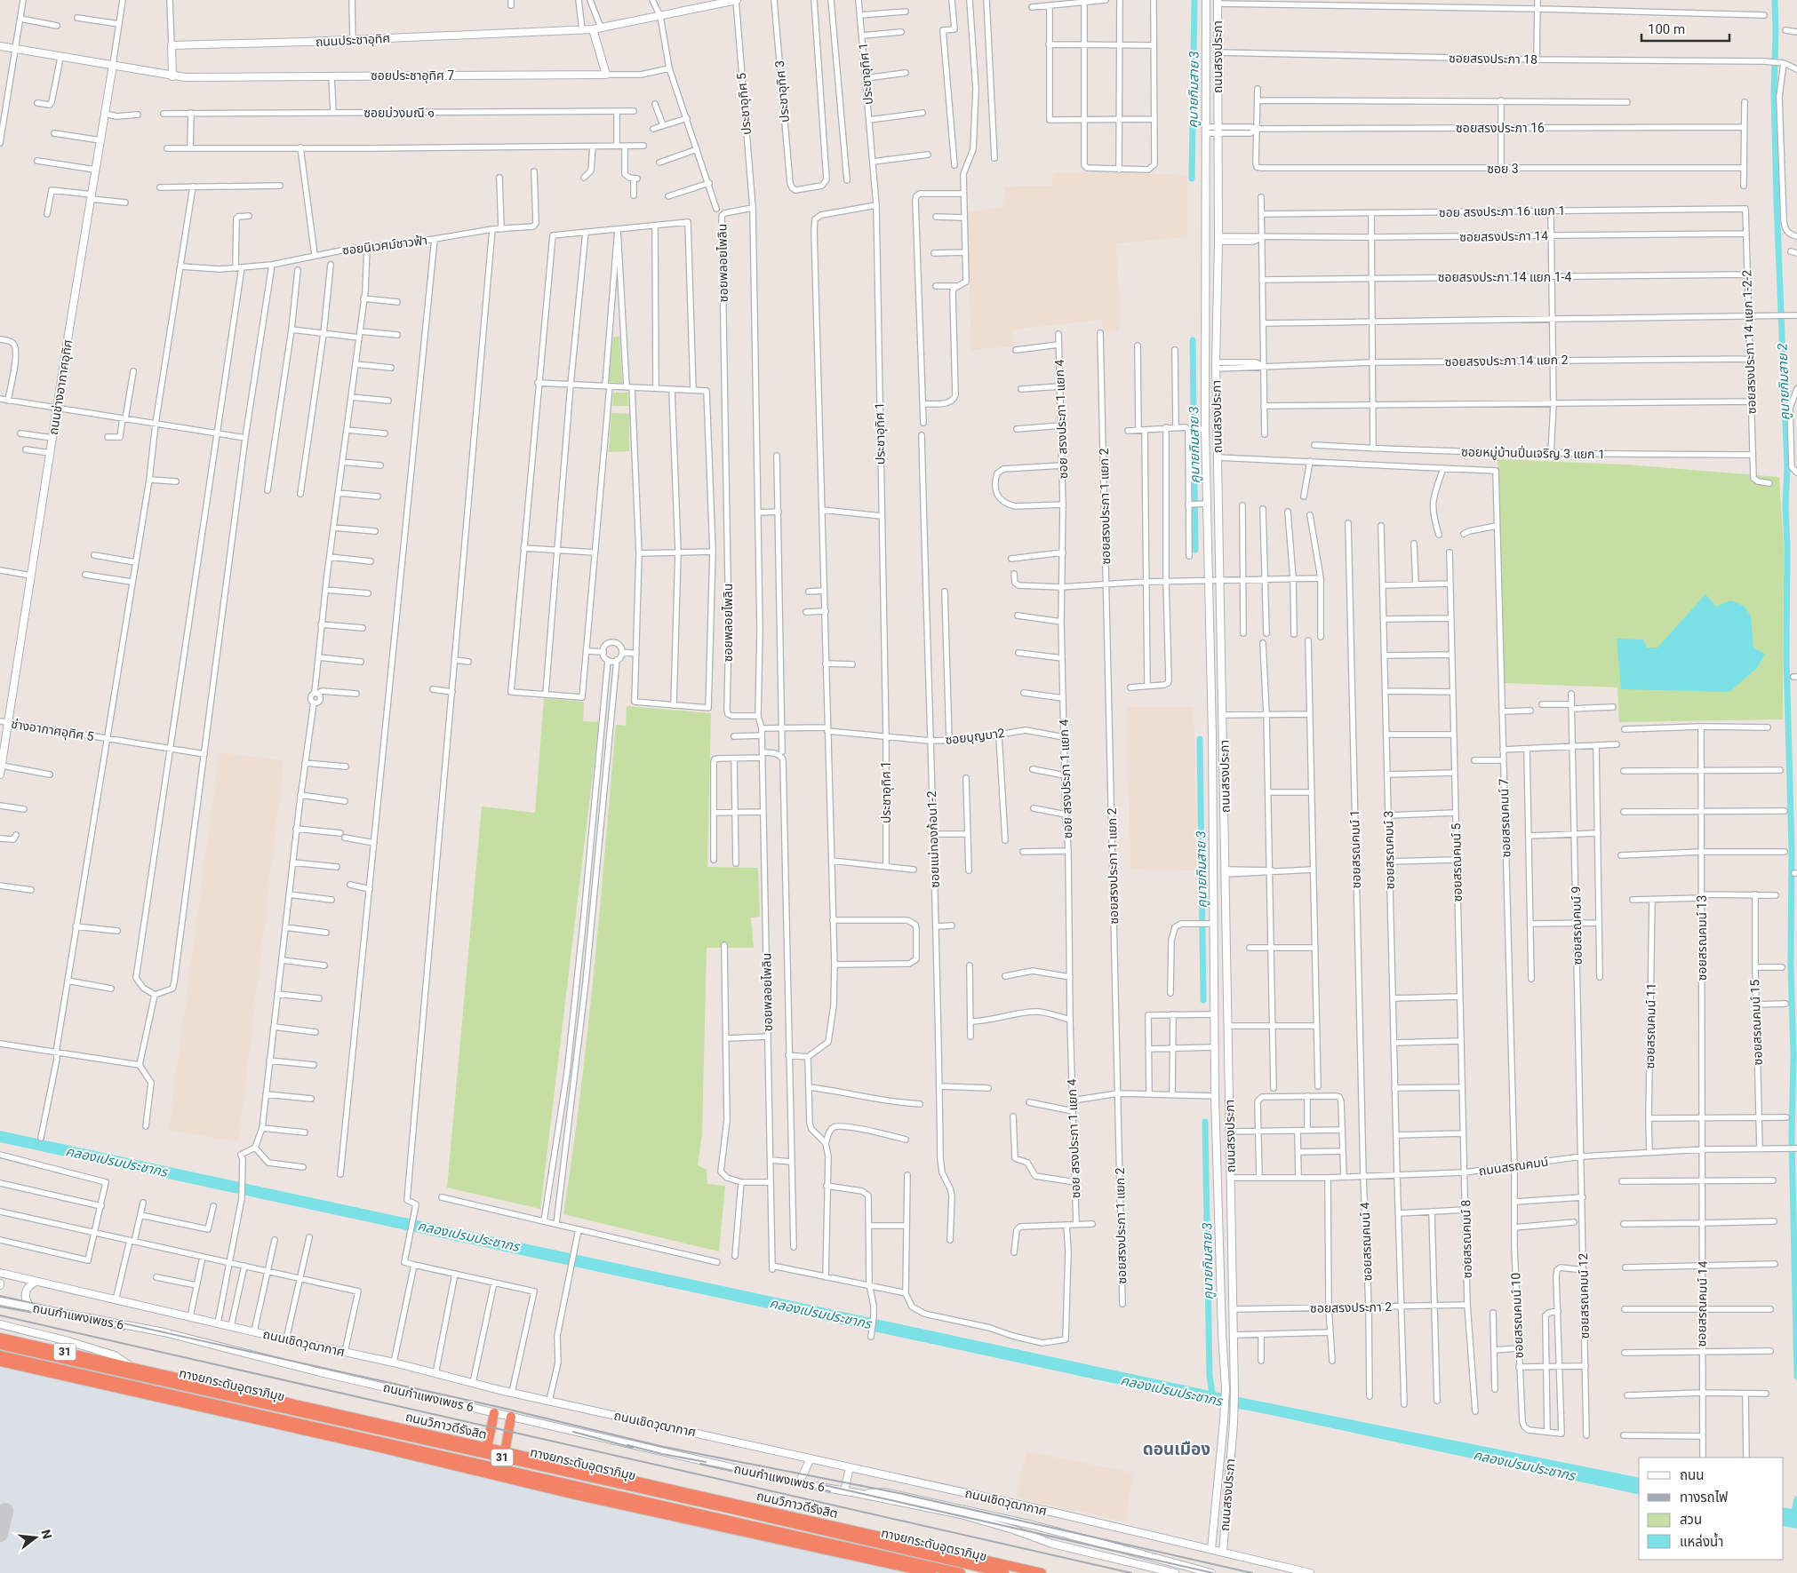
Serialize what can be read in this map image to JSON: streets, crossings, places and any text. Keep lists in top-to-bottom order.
{
  "streets": {
    "highway": ["31", "ทางยกระดับอุตราภิมุข", "ถนนวิภาวดีรังสิต"],
    "main road": [
      "ถนนประชาอุทิศ",
      "ถนนสรงประภา",
      "ซอยประชาอุทิศ 7",
      "ถนนช่างอากาศอุทิศ",
      "ถนนกำแพงเพชร 6",
      "ถนนเชิดวุฒากาศ"
    ],
    "street": [
      "ซอยสรงประภา 18",
      "ประชาอุทิศ 1",
      "ประชาอุทิศ 3",
      "ประชาอุทิศ 5",
      "ซอยม่วงมณี ๑",
      "ซอยสรงประภา 16",
      "ซอย 3",
      "ซอย สรงประภา 16 แยก 1",
      "ซอยสรงประภา 14",
      "ซอยนิเวศม์ชาวฟ้า",
      "ซอยพลอยไพลิน",
      "ซอยสรงประภา 14 แยก 1-4",
      "ซอยสรงประภา 14 แยก 1-2-2",
      "ซอยสรงประภา 14 แยก 2",
      "ซอย สรงประภา 1 แยก 4",
      "ซอยหมู่บ้านปิ่นเจริญ 3 แยก 1",
      "ซอยสรงประภา 1 แยก 2",
      "ช่างอากาศอุทิศ 5",
      "ซอยบุญมา2",
      "ซอยสรณคมน์ 7",
      "ซอยแม่ทองก้อน1-2",
      "ซอยสรณคมน์ 1",
      "ซอยสรณคมน์ 3",
      "ซอยสรณคมน์ 5",
      "ซอยสรณคมน์ 9",
      "ซอยสรณคมน์ 13",
      "ซอยสรณคมน์ 15",
      "ซอยสรณคมน์ 11",
      "ถนนสรณคมน์",
      "ซอยสรณคมน์ 8",
      "ซอยสรณคมน์ 4",
      "ซอยสรณคมน์ 12",
      "ซอยสรณคมน์ 14",
      "ซอยสรงประภา 2",
      "ซอยสรณคมน์ 10"
    ]
  },
  "crossings": [
    ["ถนนประชาอุทิศ", "ประชาอุทิศ 5"],
    ["ถนนสรงประภา", "ซอยสรงประภา 18"],
    ["ถนนสรงประภา", "ซอยสรงประภา 16"],
    ["ถนนสรงประภา", "ซอยสรงประภา 14"],
    ["ถนนสรงประภา", "ซอยสรงประภา 14 แยก 2"],
    ["ถนนสรงประภา", "ถนนสรณคมน์"],
    ["ถนนสรงประภา", "ซอยสรงประภา 2"],
    ["ถนนสรงประภา", "ถนนเชิดวุฒากาศ"],
    ["ประชาอุทิศ 1", "ซอยบุญมา2"],
    ["ประชาอุทิศ 5", "ซอยพลอยไพลิน"],
    ["ซอยสรงประภา 16", "ซอย 3"],
    ["ซอย สรงประภา 16 แยก 1", "ซอยสรงประภา 14 แยก 1-2-2"],
    ["ซอยสรงประภา 14", "ซอยสรงประภา 14 แยก 1-2-2"],
    ["ซอยพลอยไพลิน", "ซอยบุญมา2"],
    ["ซอยสรงประภา 14 แยก 1-4", "ซอยสรงประภา 14 แยก 1-2-2"],
    ["ซอยสรงประภา 14 แยก 1-2-2", "ซอยสรงประภา 14 แยก 2"],
    ["ซอยสรงประภา 14 แยก 1-2-2", "ซอยหมู่บ้านปิ่นเจริญ 3 แยก 1"],
    ["ถนนช่างอากาศอุทิศ", "ช่างอากาศอุทิศ 5"],
    ["ซอย สรงประภา 1 แยก 4", "ซอยบุญมา2"],
    ["ซอยบุญมา2", "ซอยแม่ทองก้อน1-2"],
    ["ซอยสรณคมน์ 7", "ถนนสรณคมน์"],
    ["ซอยสรณคมน์ 7", "ซอยสรณคมน์ 10"],
    ["ซอยสรณคมน์ 1", "ถนนสรณคมน์"],
    ["ซอยสรณคมน์ 1", "ซอยสรณคมน์ 4"],
    ["ซอยสรณคมน์ 3", "ถนนสรณคมน์"],
    ["ซอยสรณคมน์ 3", "ซอยสรงประภา 2"],
    ["ซอยสรณคมน์ 5", "ถนนสรณคมน์"],
    ["ซอยสรณคมน์ 5", "ซอยสรณคมน์ 8"],
    ["ซอยสรณคมน์ 9", "ถนนสรณคมน์"],
    ["ซอยสรณคมน์ 9", "ซอยสรณคมน์ 12"],
    ["ซอยสรณคมน์ 13", "ถนนสรณคมน์"],
    ["ซอยสรณคมน์ 13", "ซอยสรณคมน์ 14"],
    ["ซอยสรณคมน์ 15", "ถนนสรณคมน์"],
    ["ซอยสรณคมน์ 11", "ถนนสรณคมน์"],
    ["ถนนสรณคมน์", "ซอยสรณคมน์ 8"],
    ["ถนนสรณคมน์", "ซอยสรณคมน์ 4"],
    ["ถนนสรณคมน์", "ซอยสรณคมน์ 12"],
    ["ถนนสรณคมน์", "ซอยสรณคมน์ 14"],
    ["ถนนสรณคมน์", "ซอยสรณคมน์ 10"],
    ["ซอยสรณคมน์ 8", "ซอยสรงประภา 2"],
    ["ซอยสรณคมน์ 4", "ซอยสรงประภา 2"]
  ],
  "districts": ["ดอนเมือง"],
  "water": ["คูนายกิมสาย 3", "คูนายกิมสาย 2", "คลองเปรมประชากร"],
  "legend": [
    "ถนน",
    "ทางรถไฟ",
    "สวน",
    "แหล่งน้ำ"
  ],
  "scale_bar": "100 m",
  "north": "right"
}
